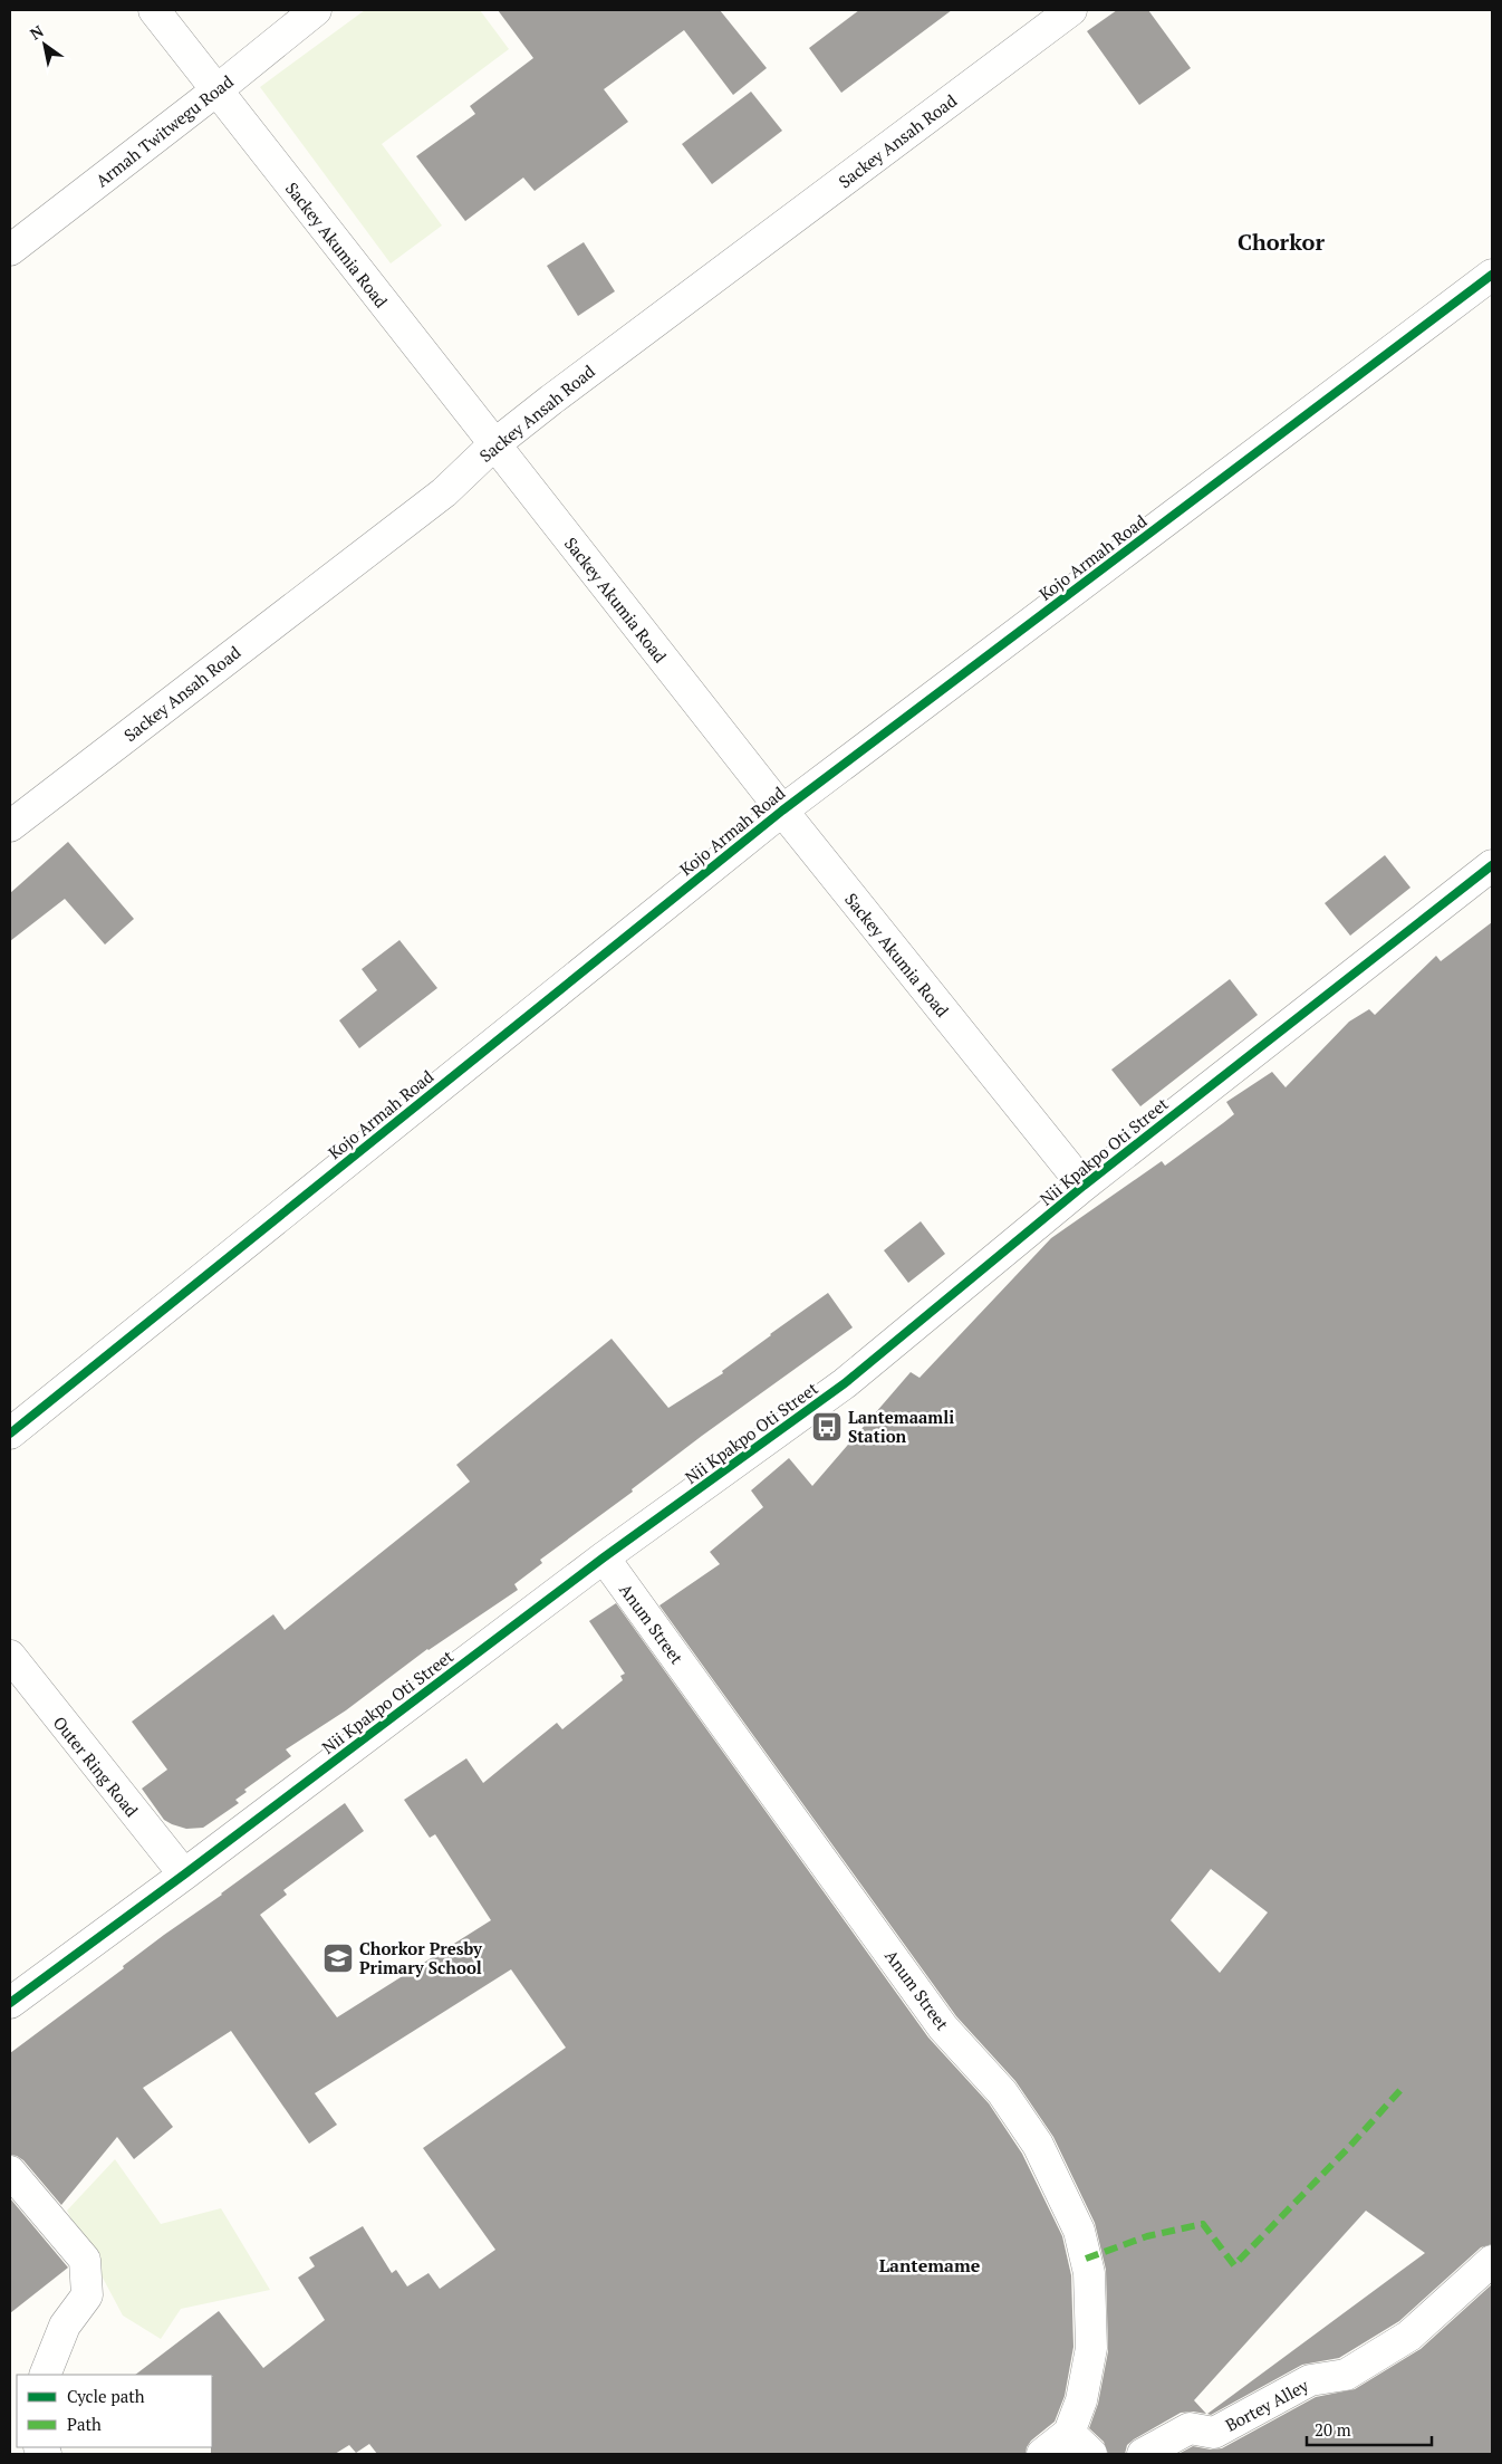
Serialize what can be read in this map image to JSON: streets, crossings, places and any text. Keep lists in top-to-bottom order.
{
  "streets": {
    "street": [
      "Armah Twitwegu Road",
      "Sackey Ansah Road",
      "Sackey Akumia Road",
      "Kojo Armah Road",
      "Nii Kpakpo Oti Street",
      "Anum Street",
      "Outer Ring Road",
      "Bortey Alley"
    ]
  },
  "crossings": [
    ["Armah Twitwegu Road", "Sackey Akumia Road"],
    ["Sackey Ansah Road", "Sackey Akumia Road"],
    ["Sackey Akumia Road", "Kojo Armah Road"],
    ["Sackey Akumia Road", "Nii Kpakpo Oti Street"],
    ["Nii Kpakpo Oti Street", "Anum Street"],
    ["Nii Kpakpo Oti Street", "Outer Ring Road"]
  ],
  "districts": ["Chorkor", "Lantemame"],
  "places": {
    "bus stop": ["Lantemaamli Station"],
    "school or university": ["Chorkor Presby Primary School"]
  },
  "legend": ["Cycle path", "Path"],
  "scale_bar": "20 m",
  "north": "top left"
}
